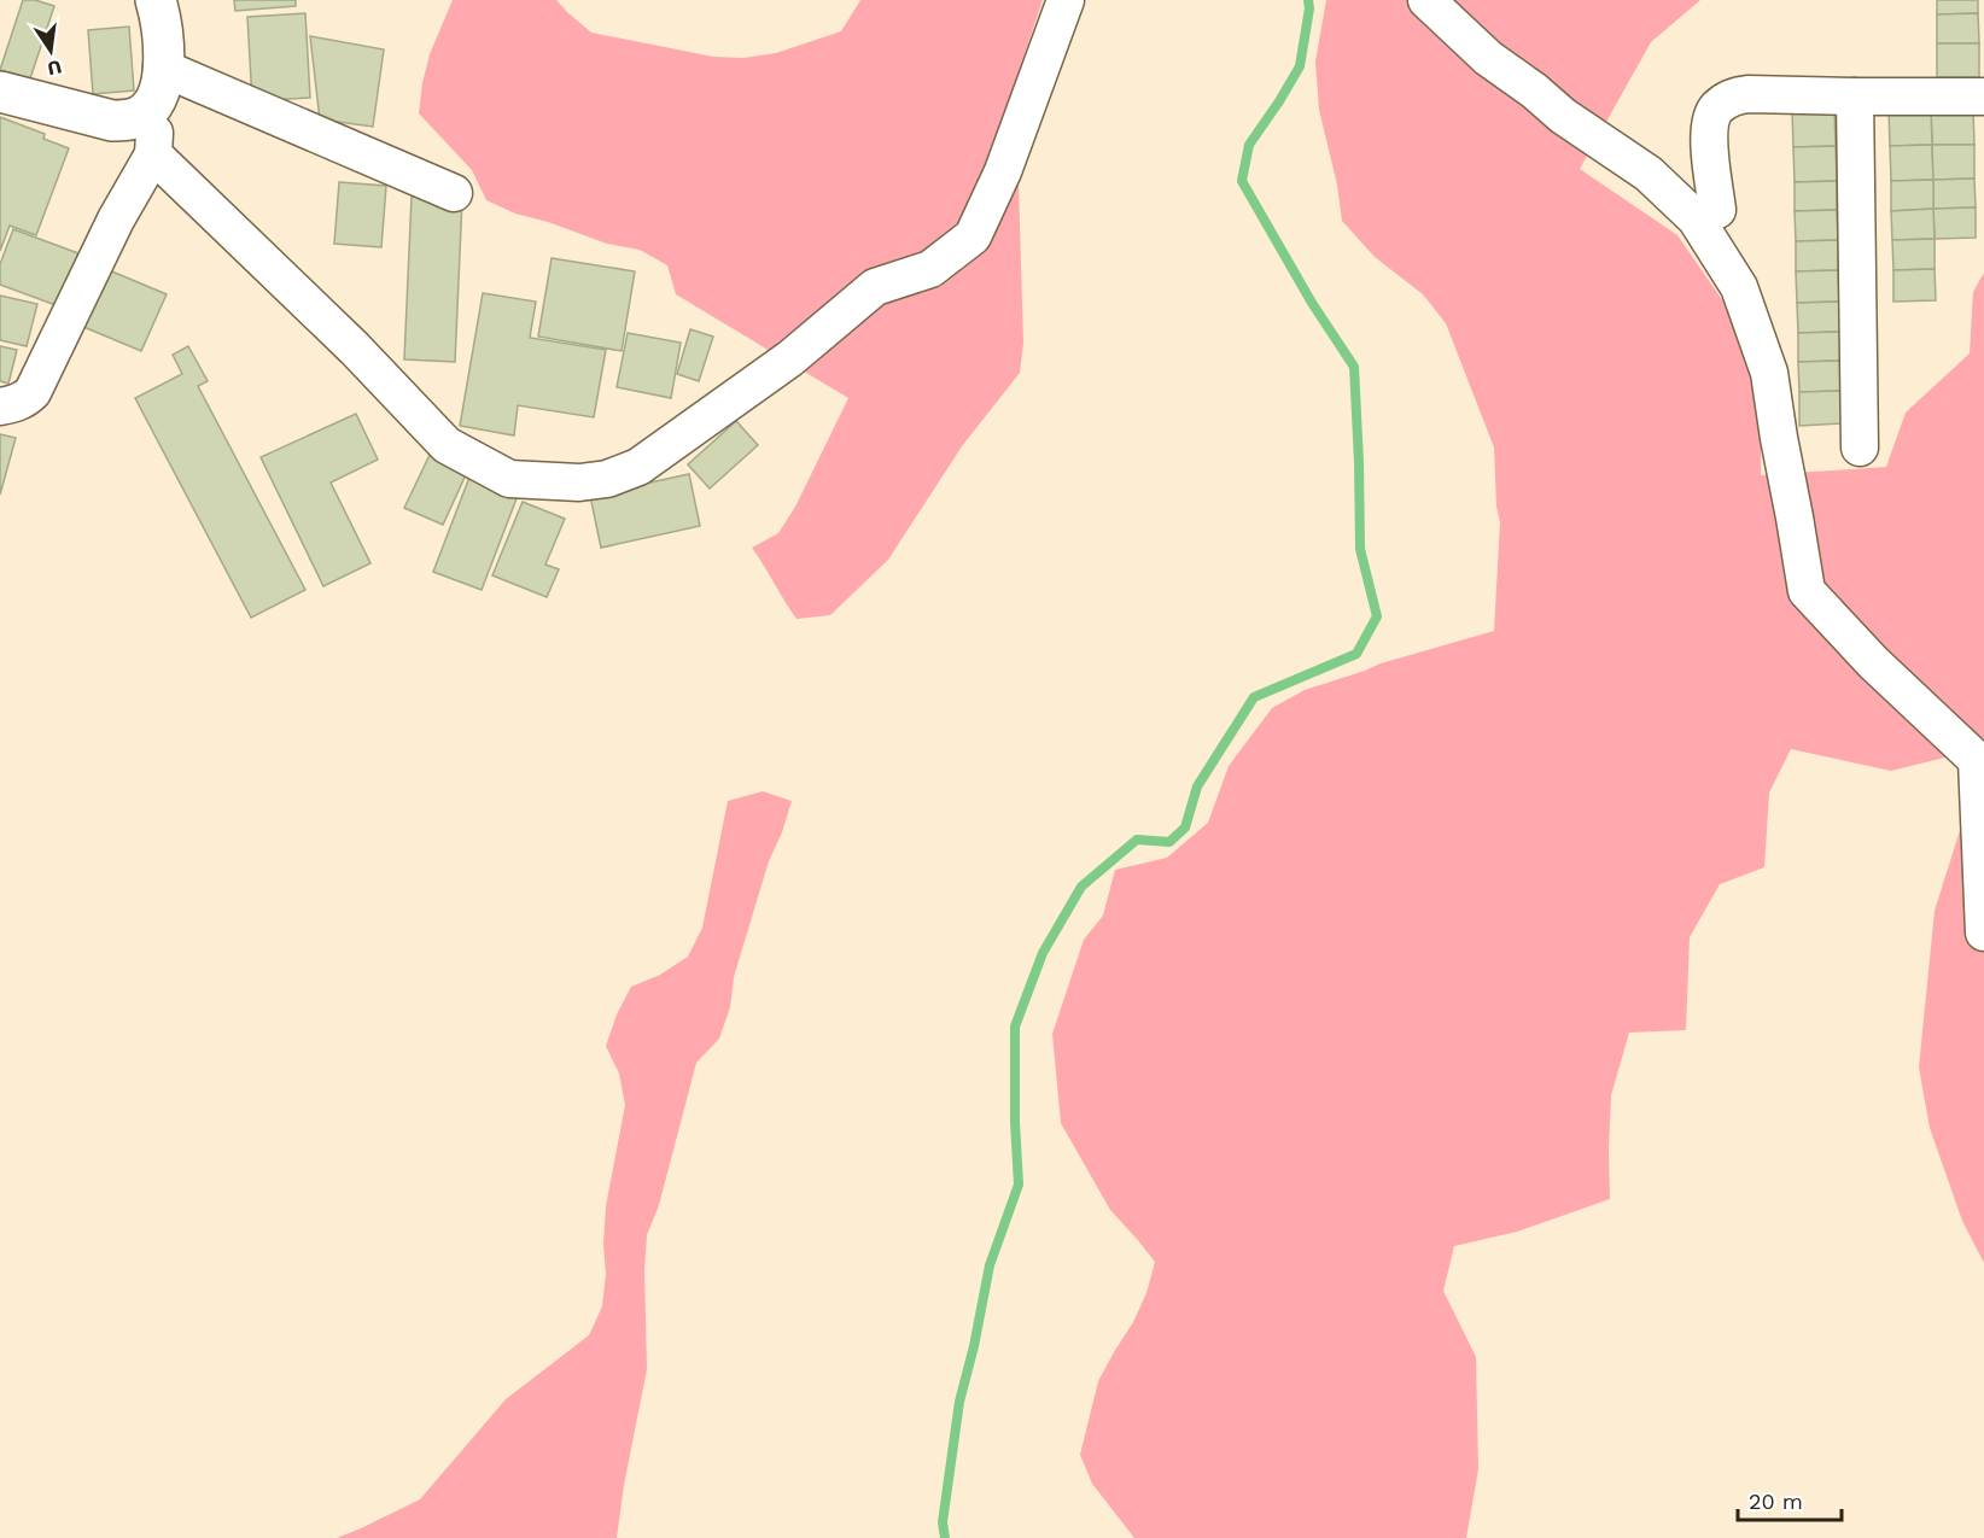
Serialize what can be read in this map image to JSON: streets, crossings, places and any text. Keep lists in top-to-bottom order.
{
  "scale_bar": "20 m",
  "north": "bottom"
}
